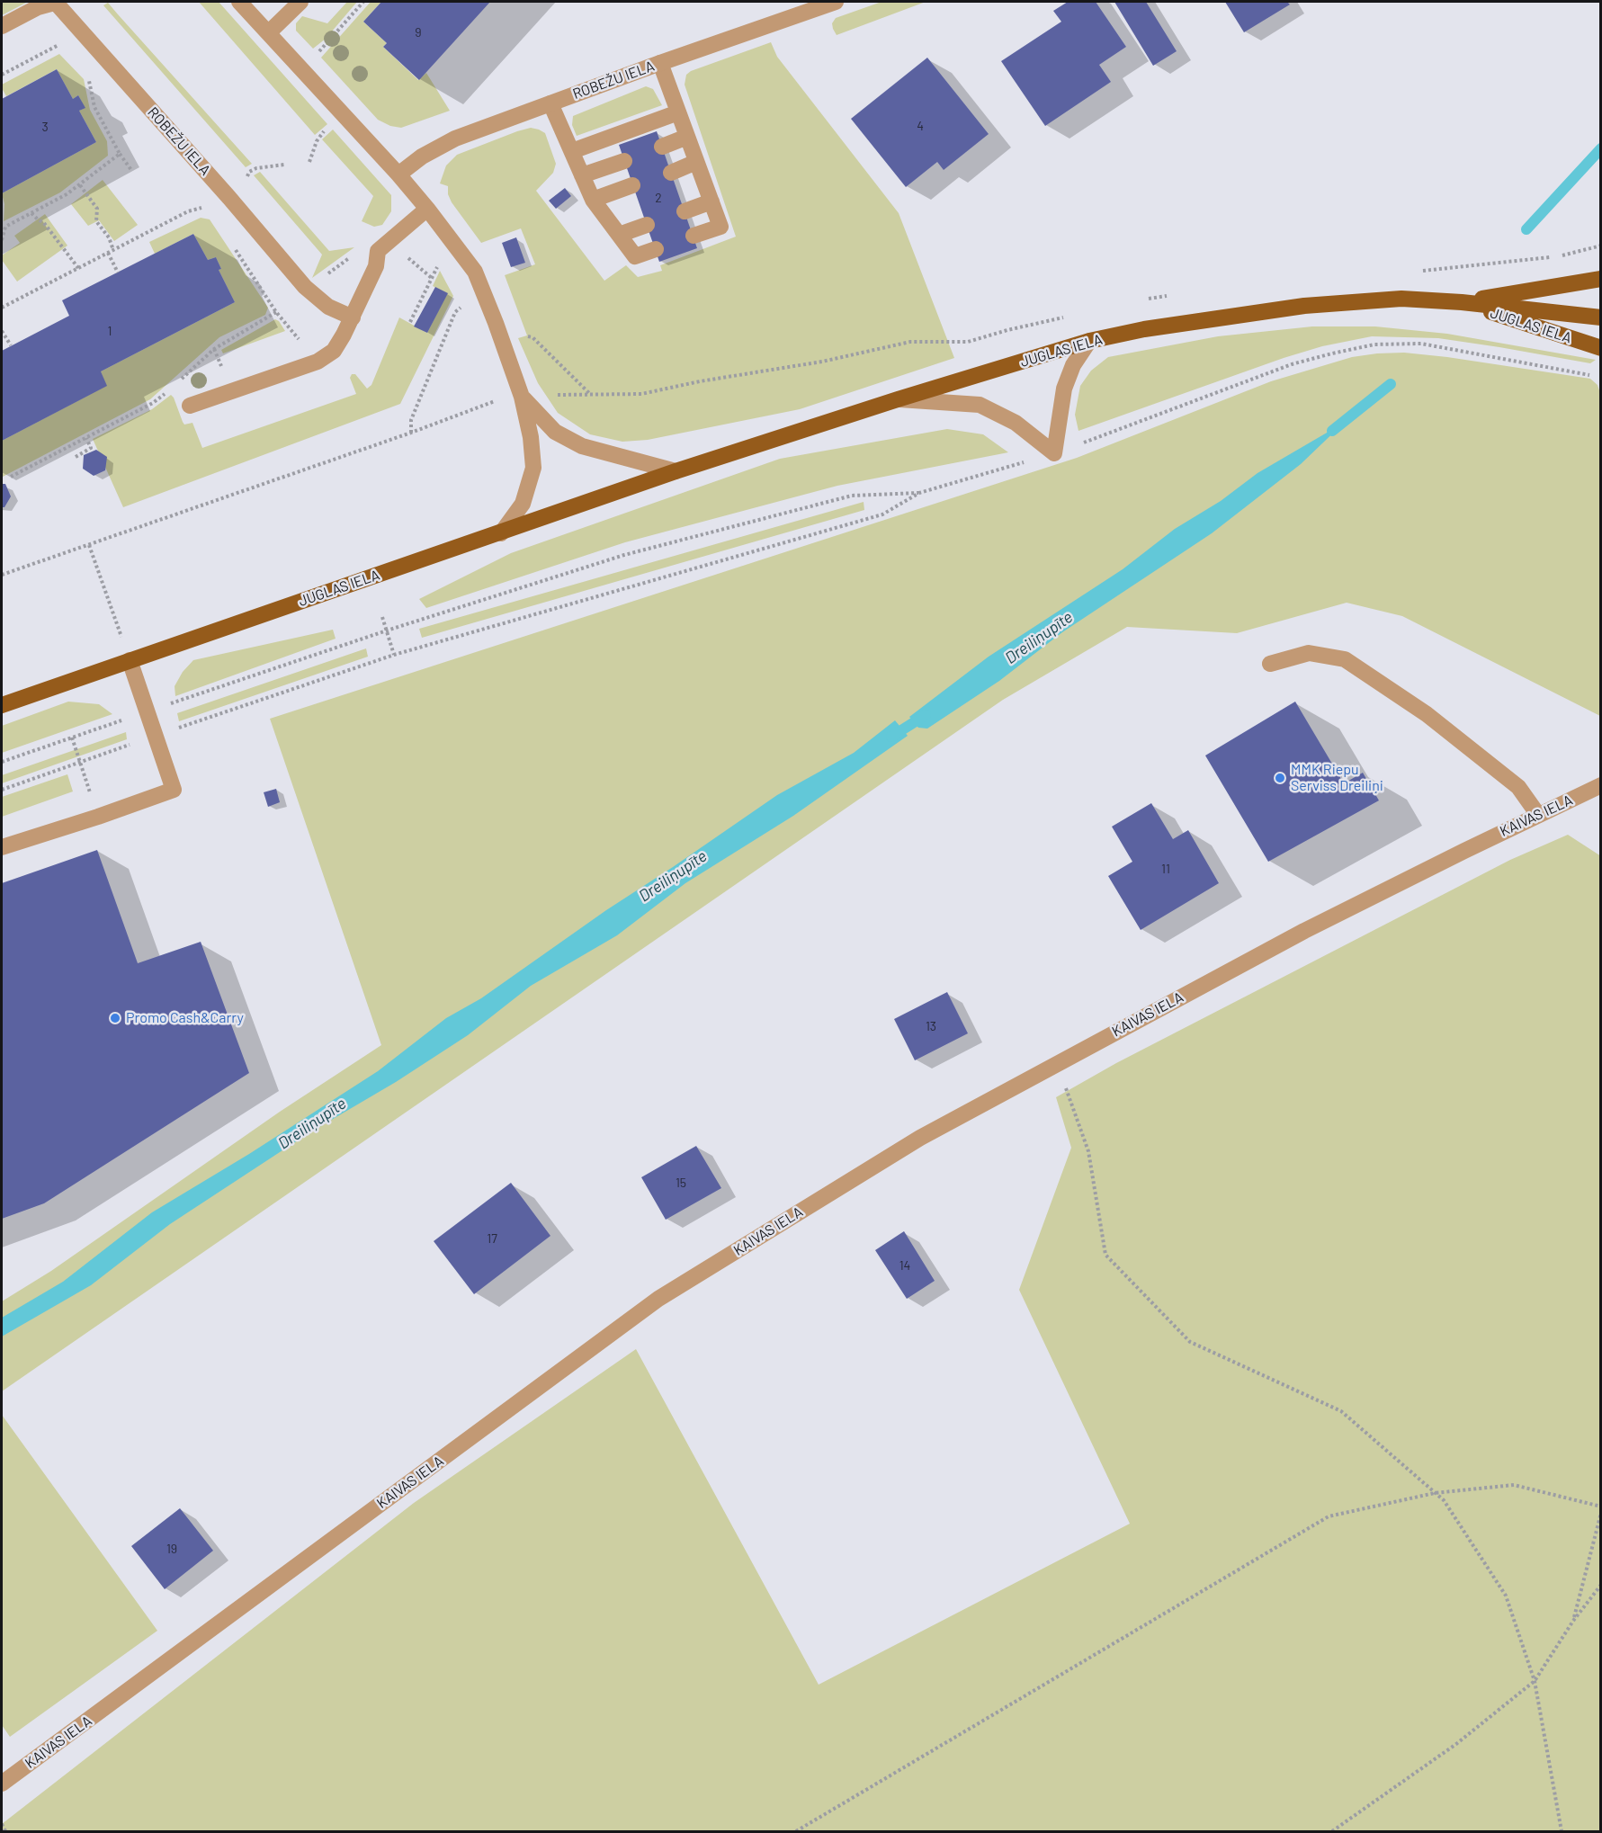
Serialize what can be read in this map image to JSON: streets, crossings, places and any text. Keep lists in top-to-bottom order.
{
  "streets": {
    "main road": ["JUGLAS IELA"],
    "street": ["ROBEŽU IELA", "KAIVAS IELA"]
  },
  "water": ["Dreiliņupīte"],
  "places": ["MMK Riepu Serviss Dreiliņi", "Promo Cash&Carry"],
  "house_numbers": [
    "9",
    "4",
    "3",
    "2",
    "1",
    "11",
    "13",
    "15",
    "17",
    "14",
    "19"
  ]
}
